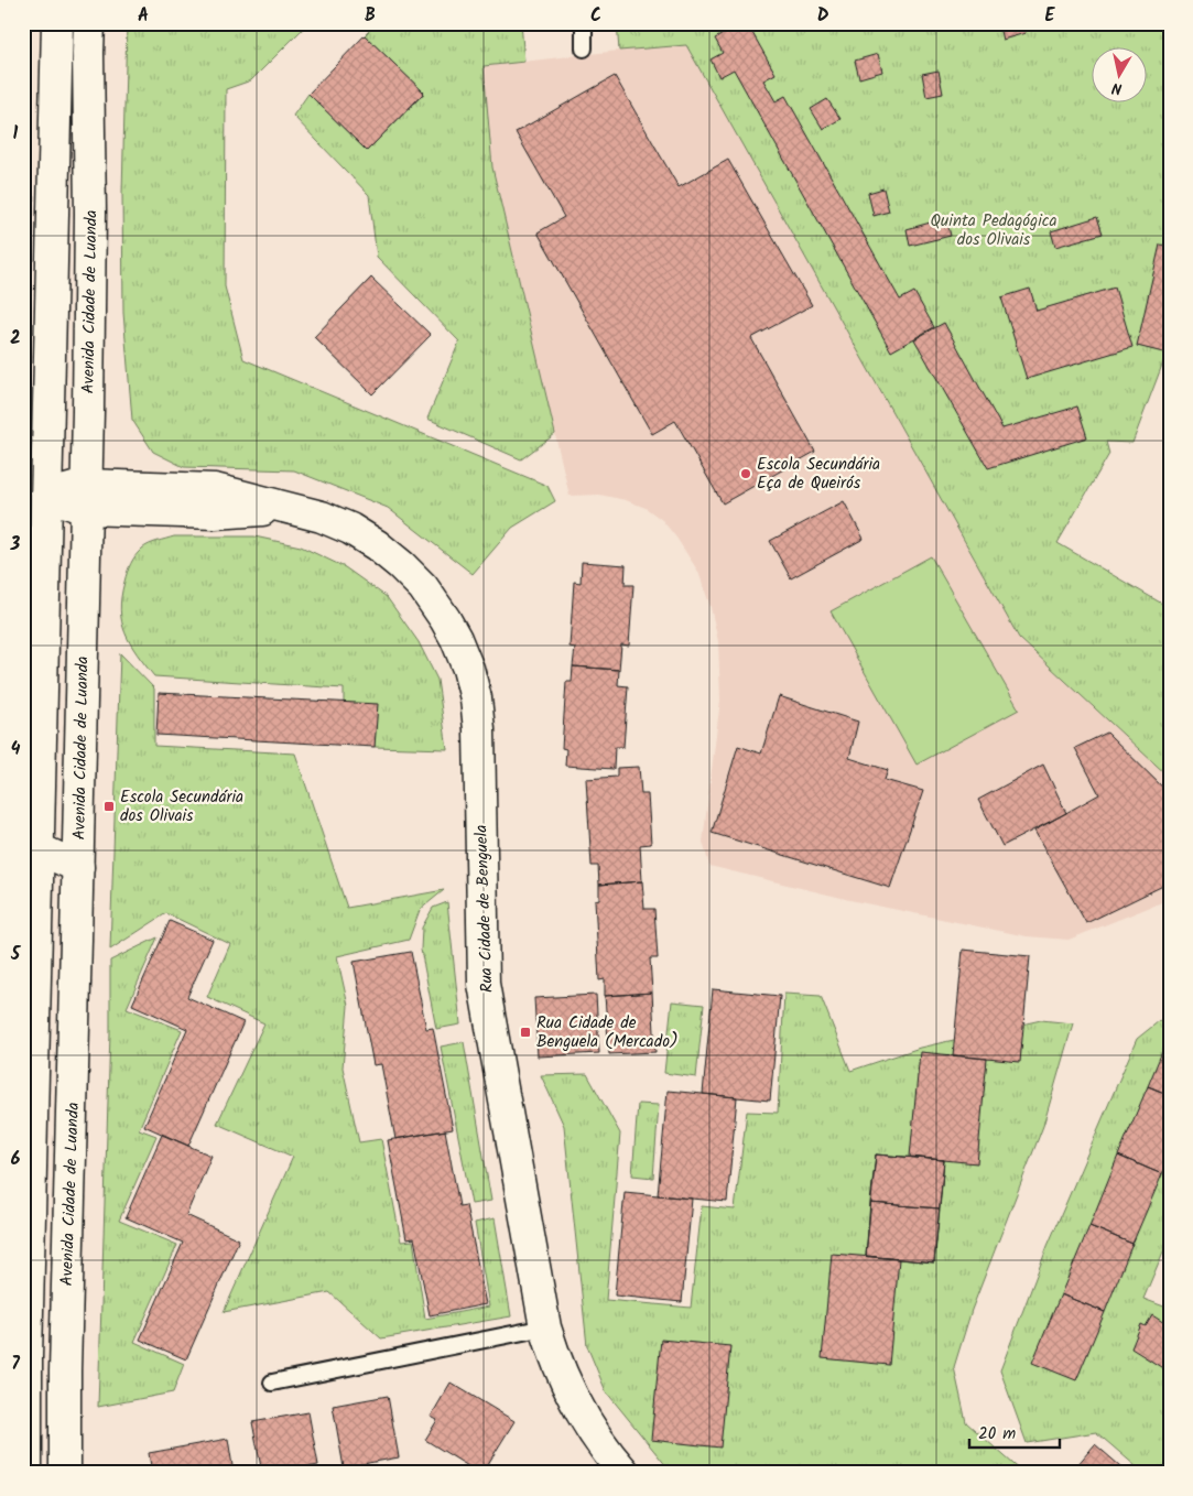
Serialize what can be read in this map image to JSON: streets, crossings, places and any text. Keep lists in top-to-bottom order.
{
  "streets": {
    "main road": ["Avenida Cidade de Luanda", "Rua Cidade de Benguela"]
  },
  "crossings": [
    ["Avenida Cidade de Luanda", "Rua Cidade de Benguela"]
  ],
  "parks": ["Quinta Pedagógica dos Olivais"],
  "places": {
    "other": ["Escola Secundária Eça de Queirós"],
    "transit": ["Escola Secundária dos Olivais", "Rua Cidade de Benguela (Mercado)"]
  },
  "scale_bar": "20 m",
  "north": "bottom",
  "grid": {
    "columns": [
      "A",
      "B",
      "C",
      "D",
      "E"
    ],
    "rows": [
      "1",
      "2",
      "3",
      "4",
      "5",
      "6",
      "7"
    ]
  }
}
